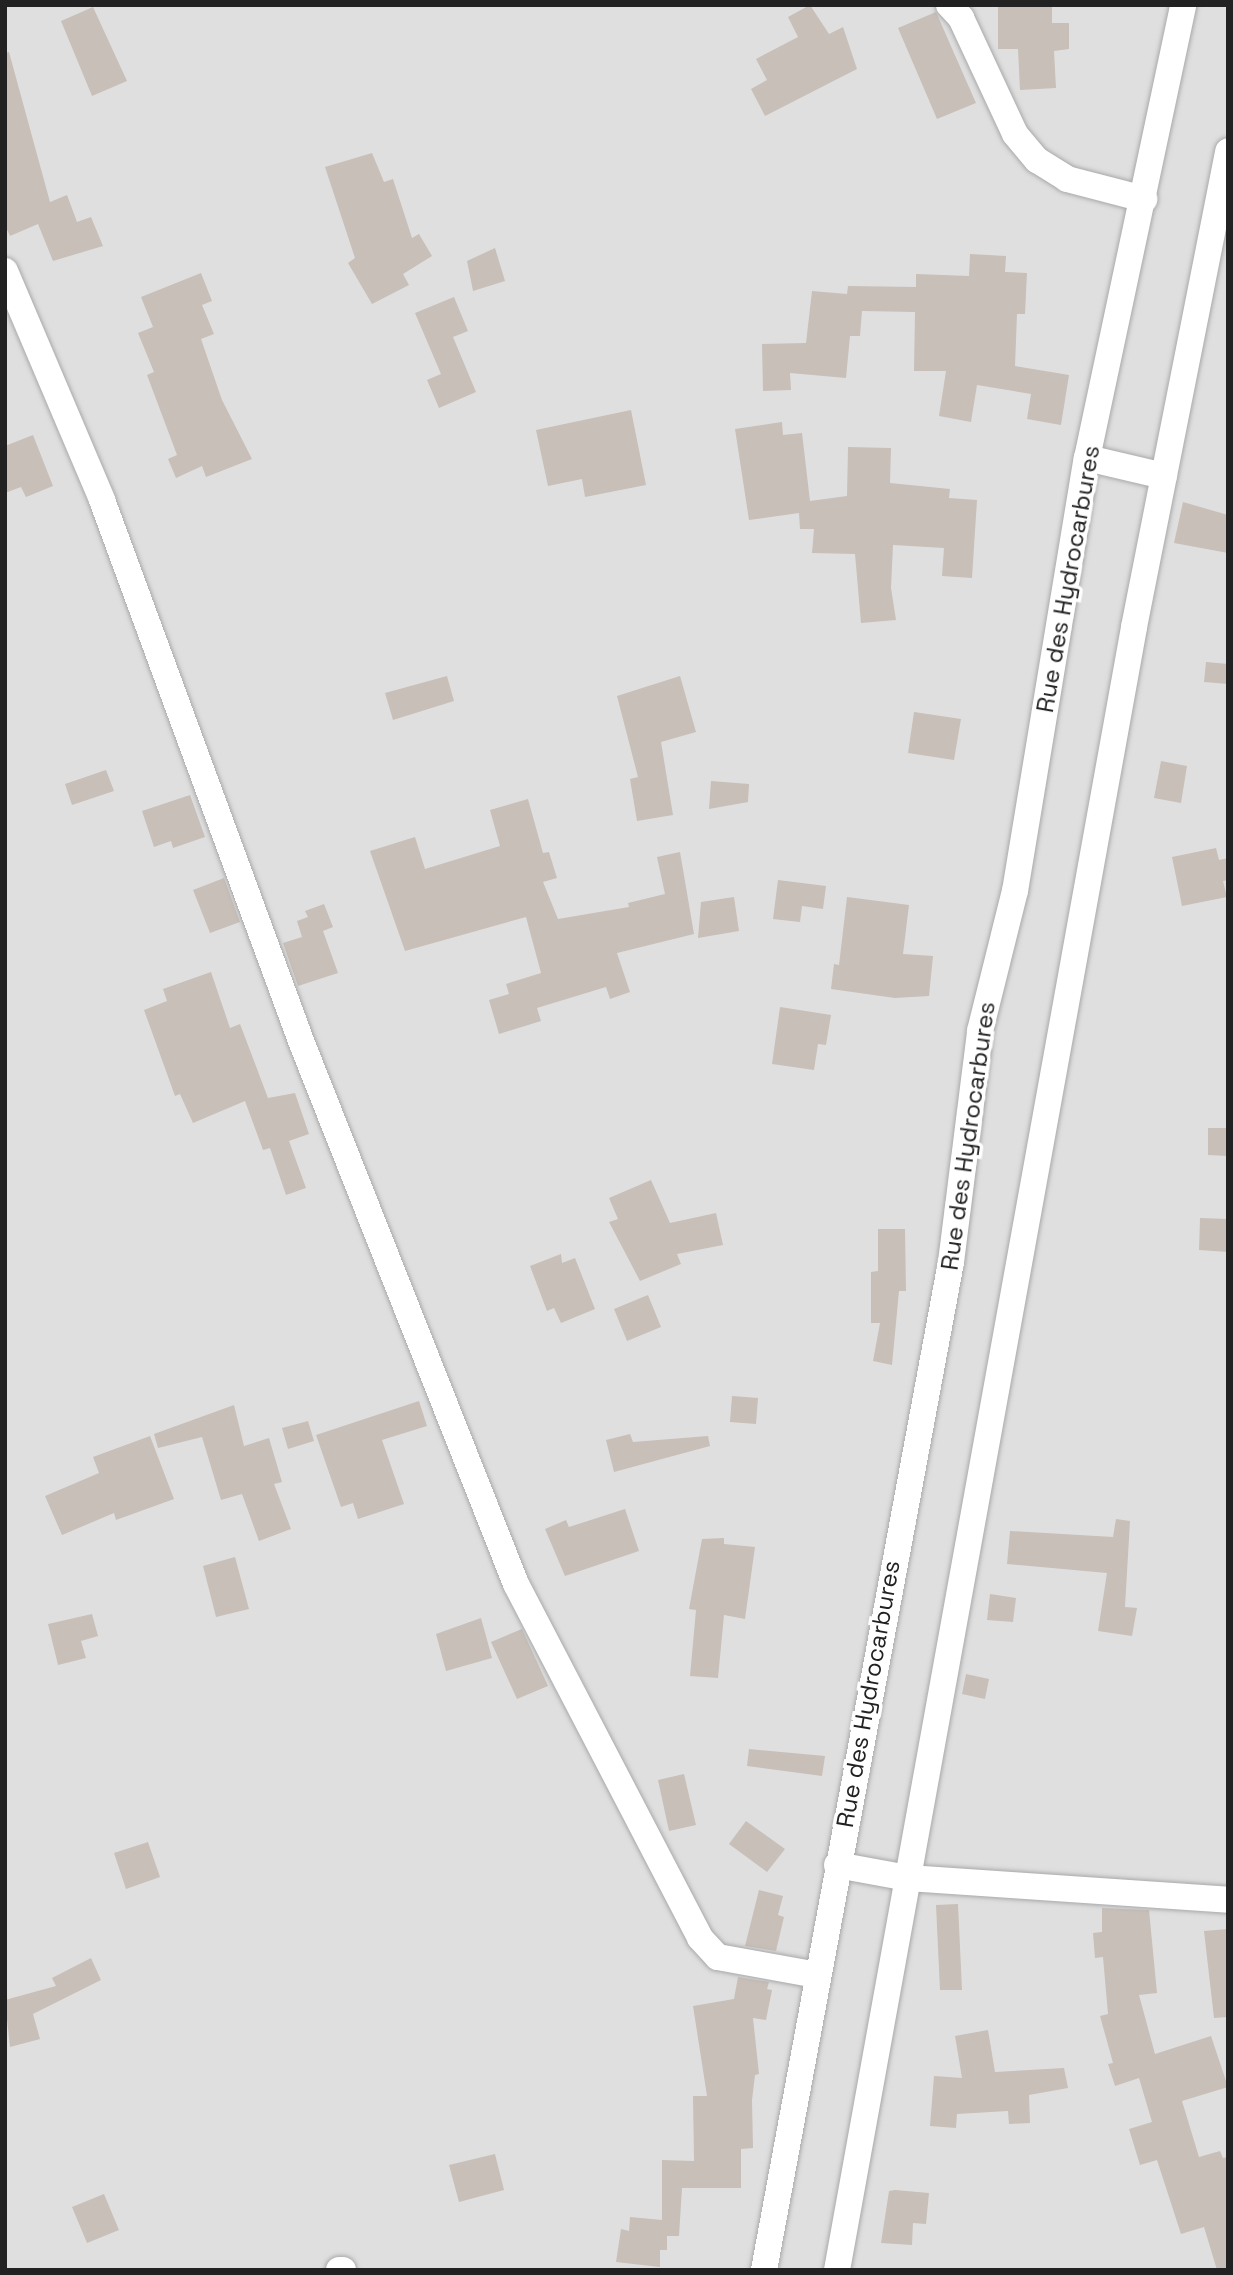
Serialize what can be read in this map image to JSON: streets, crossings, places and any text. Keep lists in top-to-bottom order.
{
  "streets": {
    "street": ["Rue des Hydrocarbures"]
  }
}
